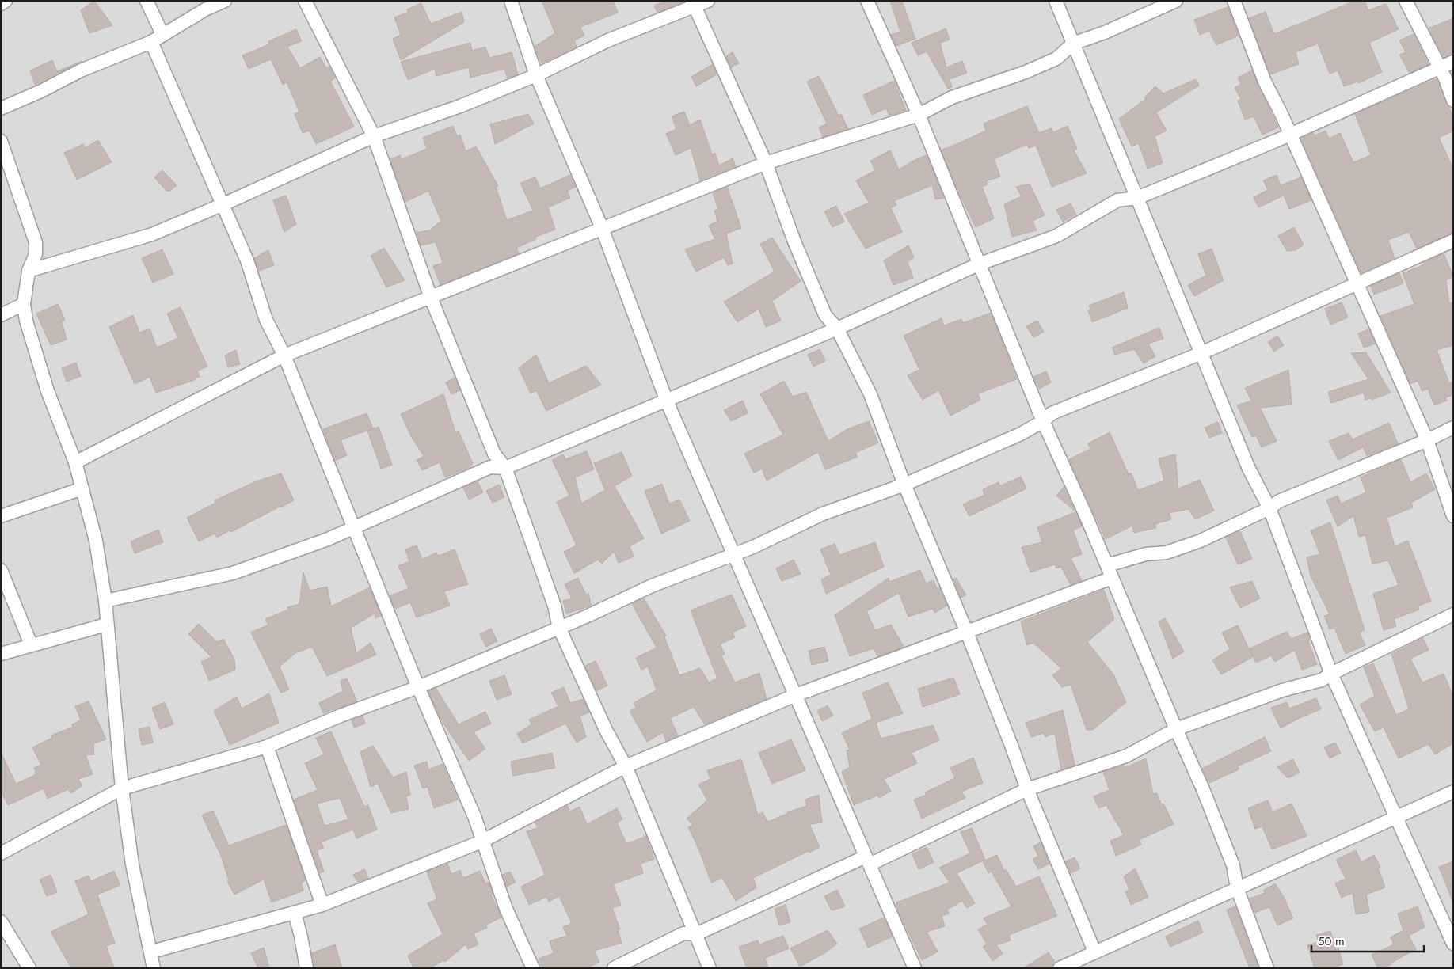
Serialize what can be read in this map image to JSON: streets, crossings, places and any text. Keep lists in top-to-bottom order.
{
  "scale_bar": "50 m"
}
